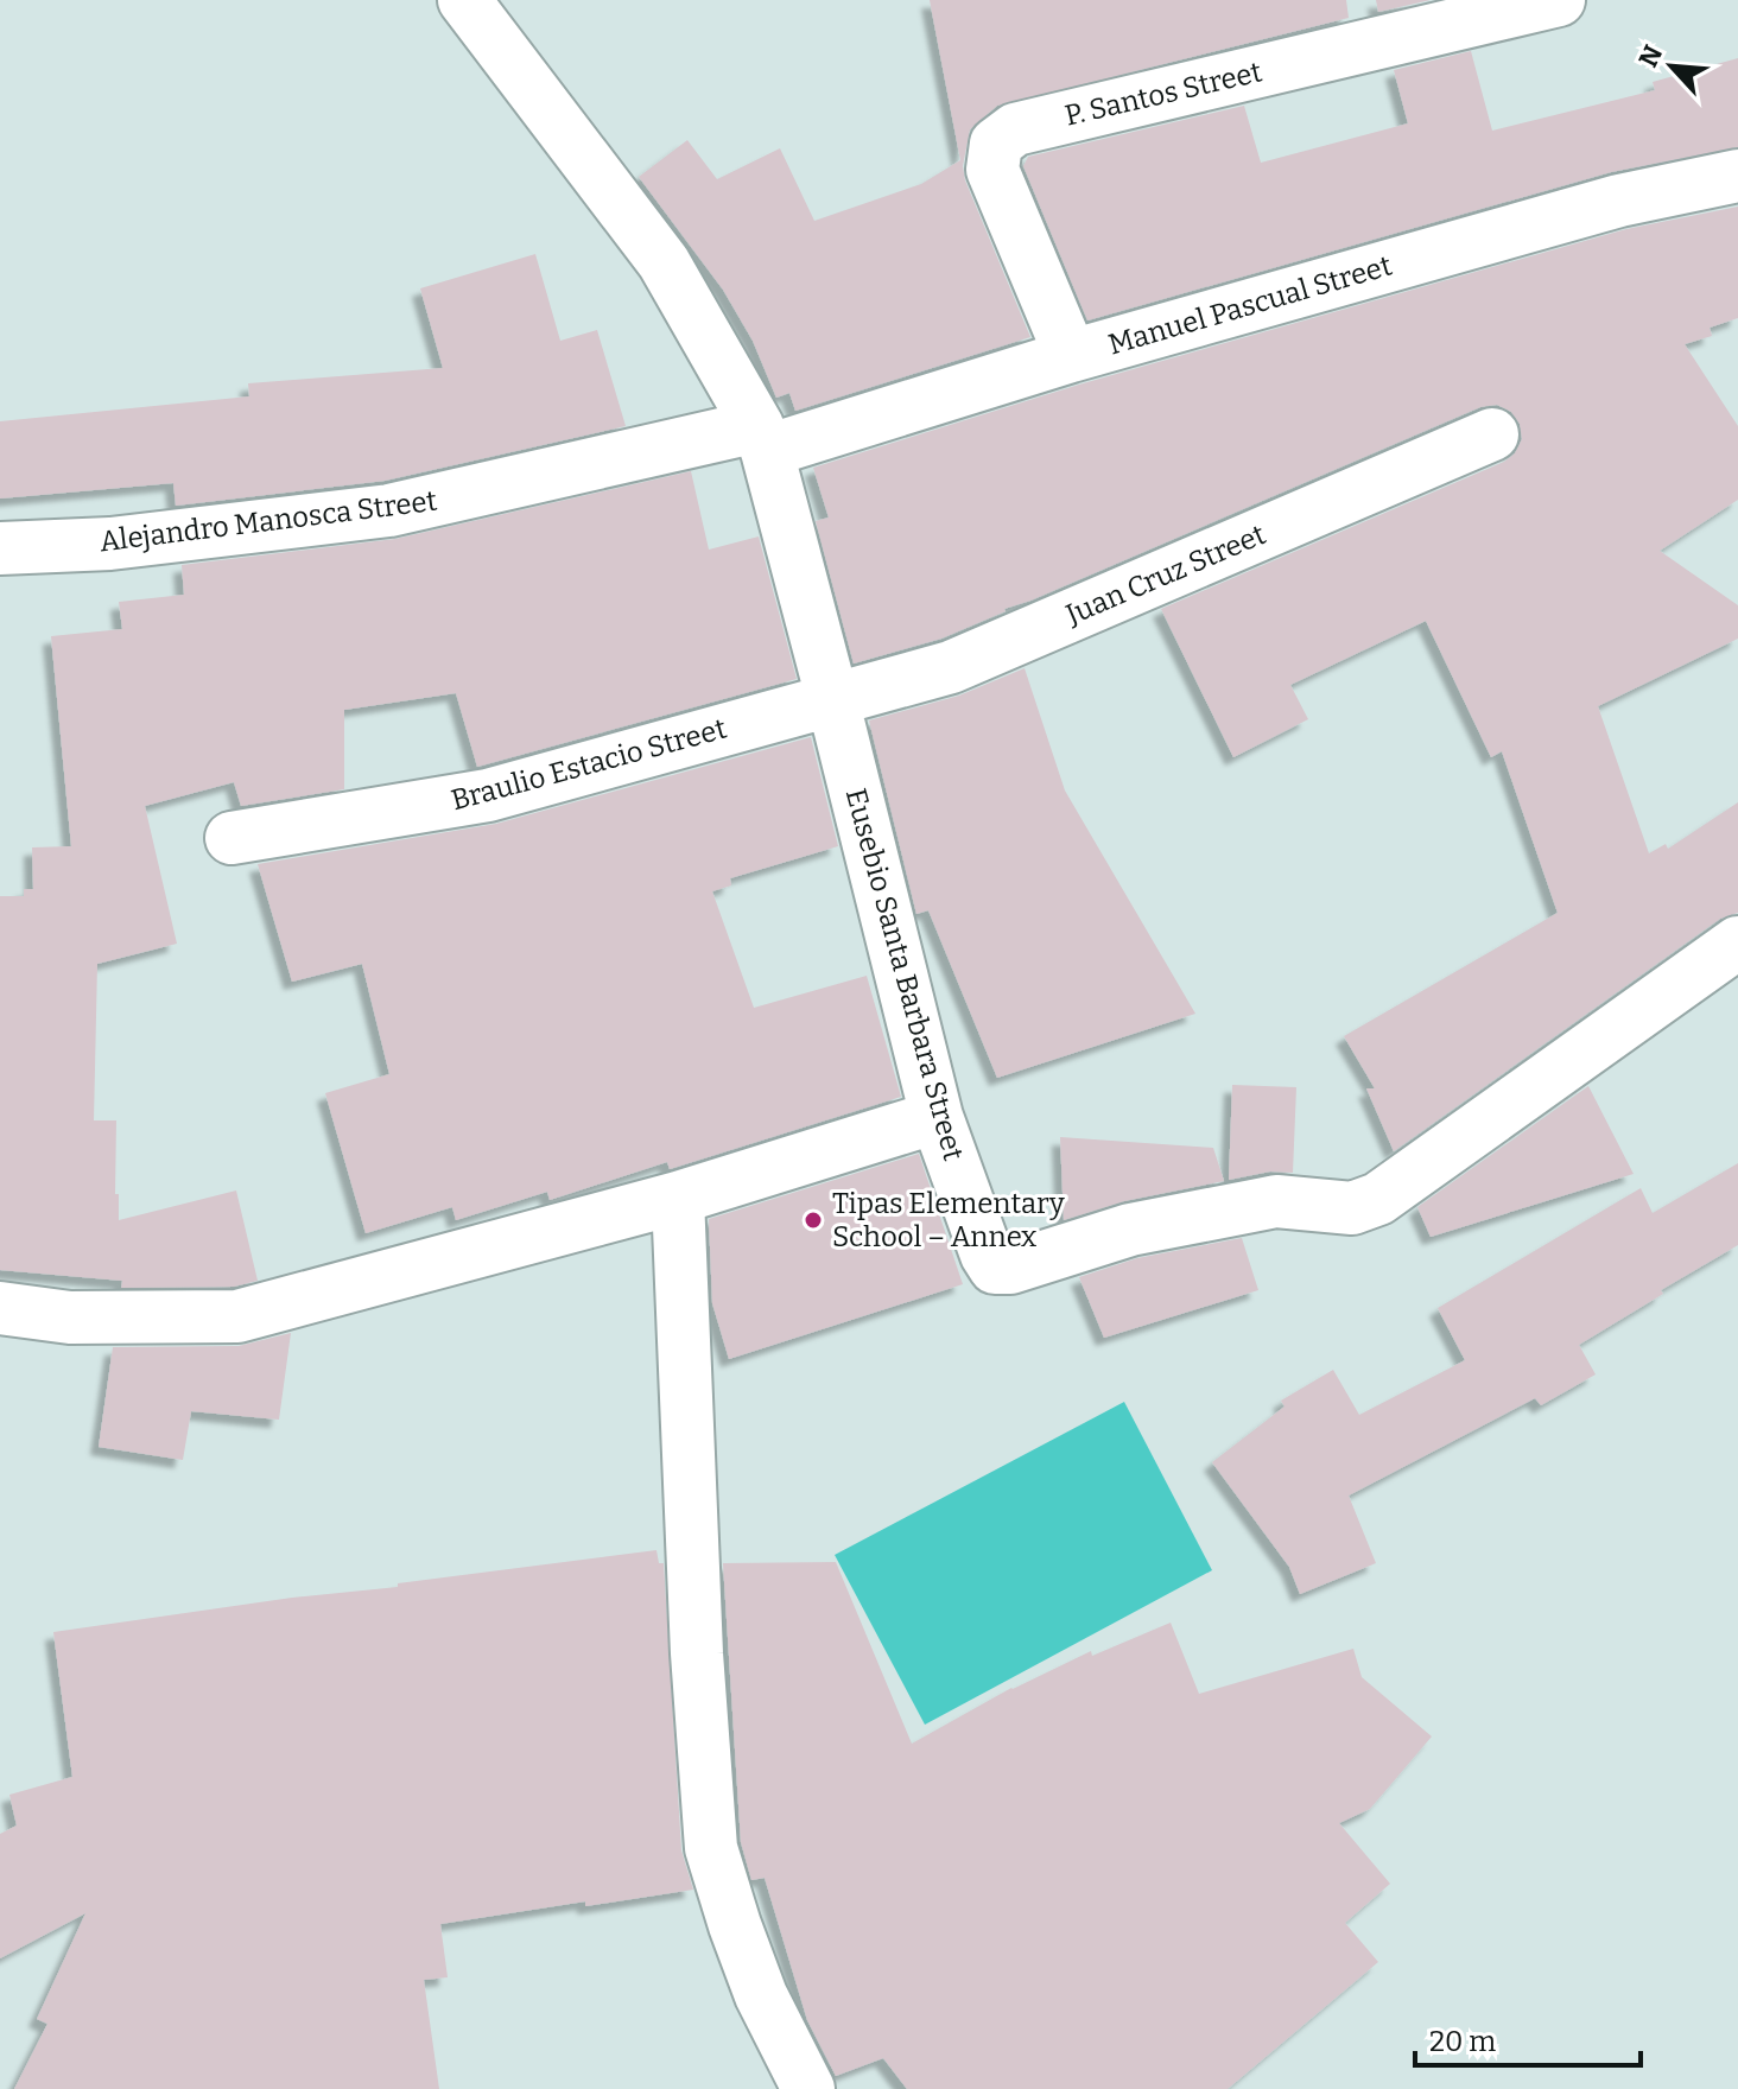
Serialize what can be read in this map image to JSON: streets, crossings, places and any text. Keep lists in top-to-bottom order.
{
  "streets": {
    "street": [
      "P. Santos Street",
      "Manuel Pascual Street",
      "Alejandro Manosca Street",
      "Juan Cruz Street",
      "Braulio Estacio Street",
      "Eusebio Santa Barbara Street"
    ]
  },
  "crossings": [
    ["P. Santos Street", "Manuel Pascual Street"],
    ["Manuel Pascual Street", "Alejandro Manosca Street"],
    ["Manuel Pascual Street", "Eusebio Santa Barbara Street"],
    ["Alejandro Manosca Street", "Eusebio Santa Barbara Street"],
    ["Juan Cruz Street", "Braulio Estacio Street"],
    ["Juan Cruz Street", "Eusebio Santa Barbara Street"],
    ["Braulio Estacio Street", "Eusebio Santa Barbara Street"]
  ],
  "places": ["Tipas Elementary School – Annex"],
  "scale_bar": "20 m",
  "north": "top left"
}
